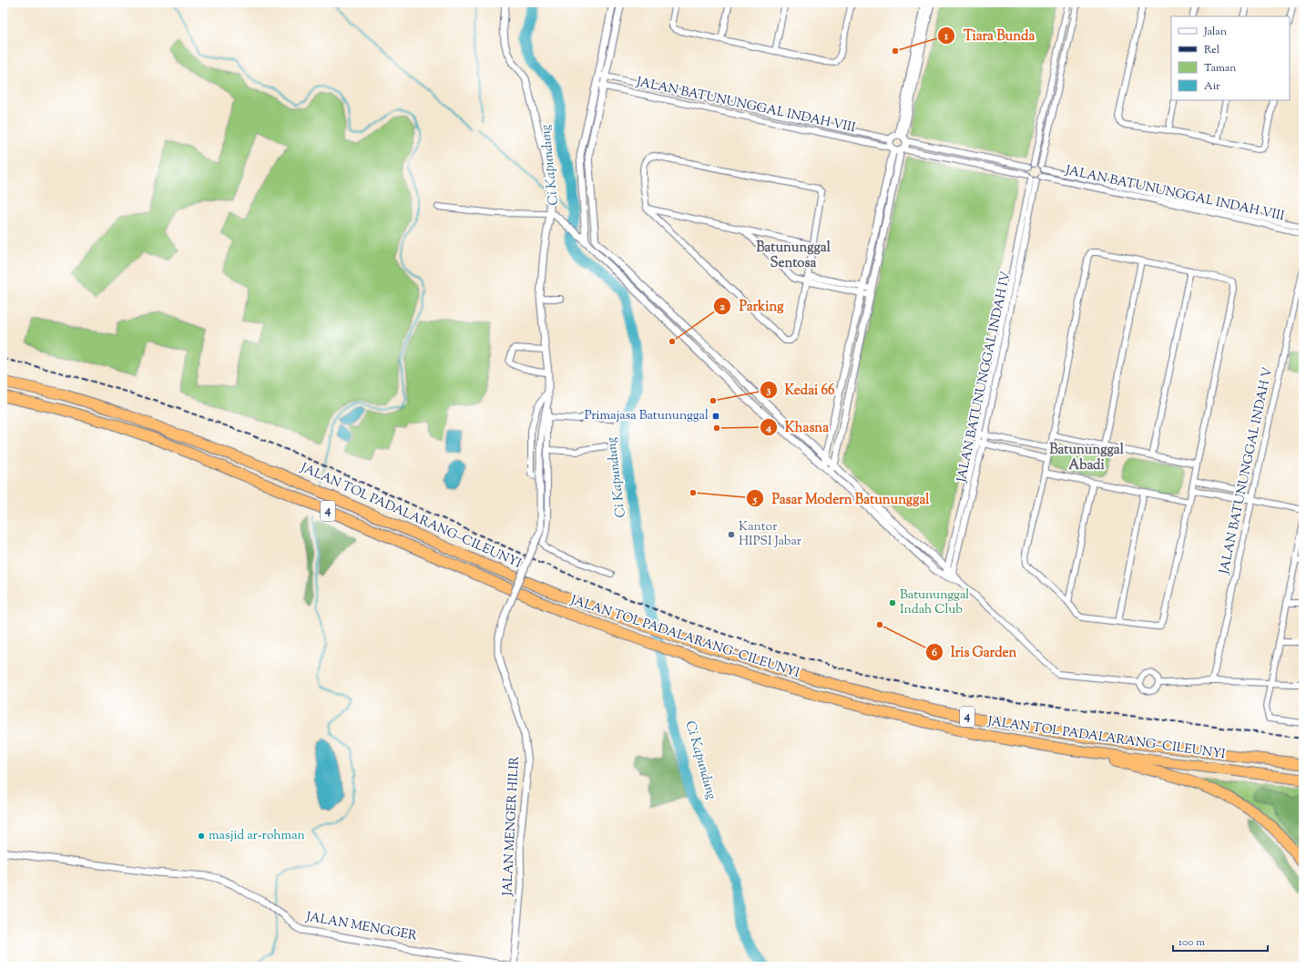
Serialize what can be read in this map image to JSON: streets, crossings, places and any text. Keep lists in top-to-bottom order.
{
  "streets": {
    "highway": ["4", "JALAN TOL PADALARANG–CILEUNYI"],
    "street": [
      "JALAN BATUNUNGGAL INDAH VIII",
      "JALAN BATUNUNGGAL INDAH IV",
      "JALAN BATUNUNGGAL INDAH V",
      "JALAN MENGER HILIR",
      "JALAN MENGGER"
    ]
  },
  "crossings": [
    ["JALAN BATUNUNGGAL INDAH VIII", "JALAN BATUNUNGGAL INDAH IV"],
    ["JALAN MENGER HILIR", "JALAN MENGGER"]
  ],
  "districts": ["Batununggal Sentosa", "Batununggal Abadi"],
  "water": ["Ci Kapundung"],
  "places": {
    "other": [
      "Tiara Bunda",
      "Parking",
      "Kedai 66",
      "Khasna",
      "Pasar Modern Batununggal",
      "Kantor HIPSI Jabar",
      "Batununggal Indah Club",
      "Iris Garden",
      "masjid ar-rohman"
    ],
    "transit": ["Primajasa Batununggal"]
  },
  "legend": [
    "Jalan",
    "Rel",
    "Taman",
    "Air"
  ],
  "scale_bar": "100 m"
}
